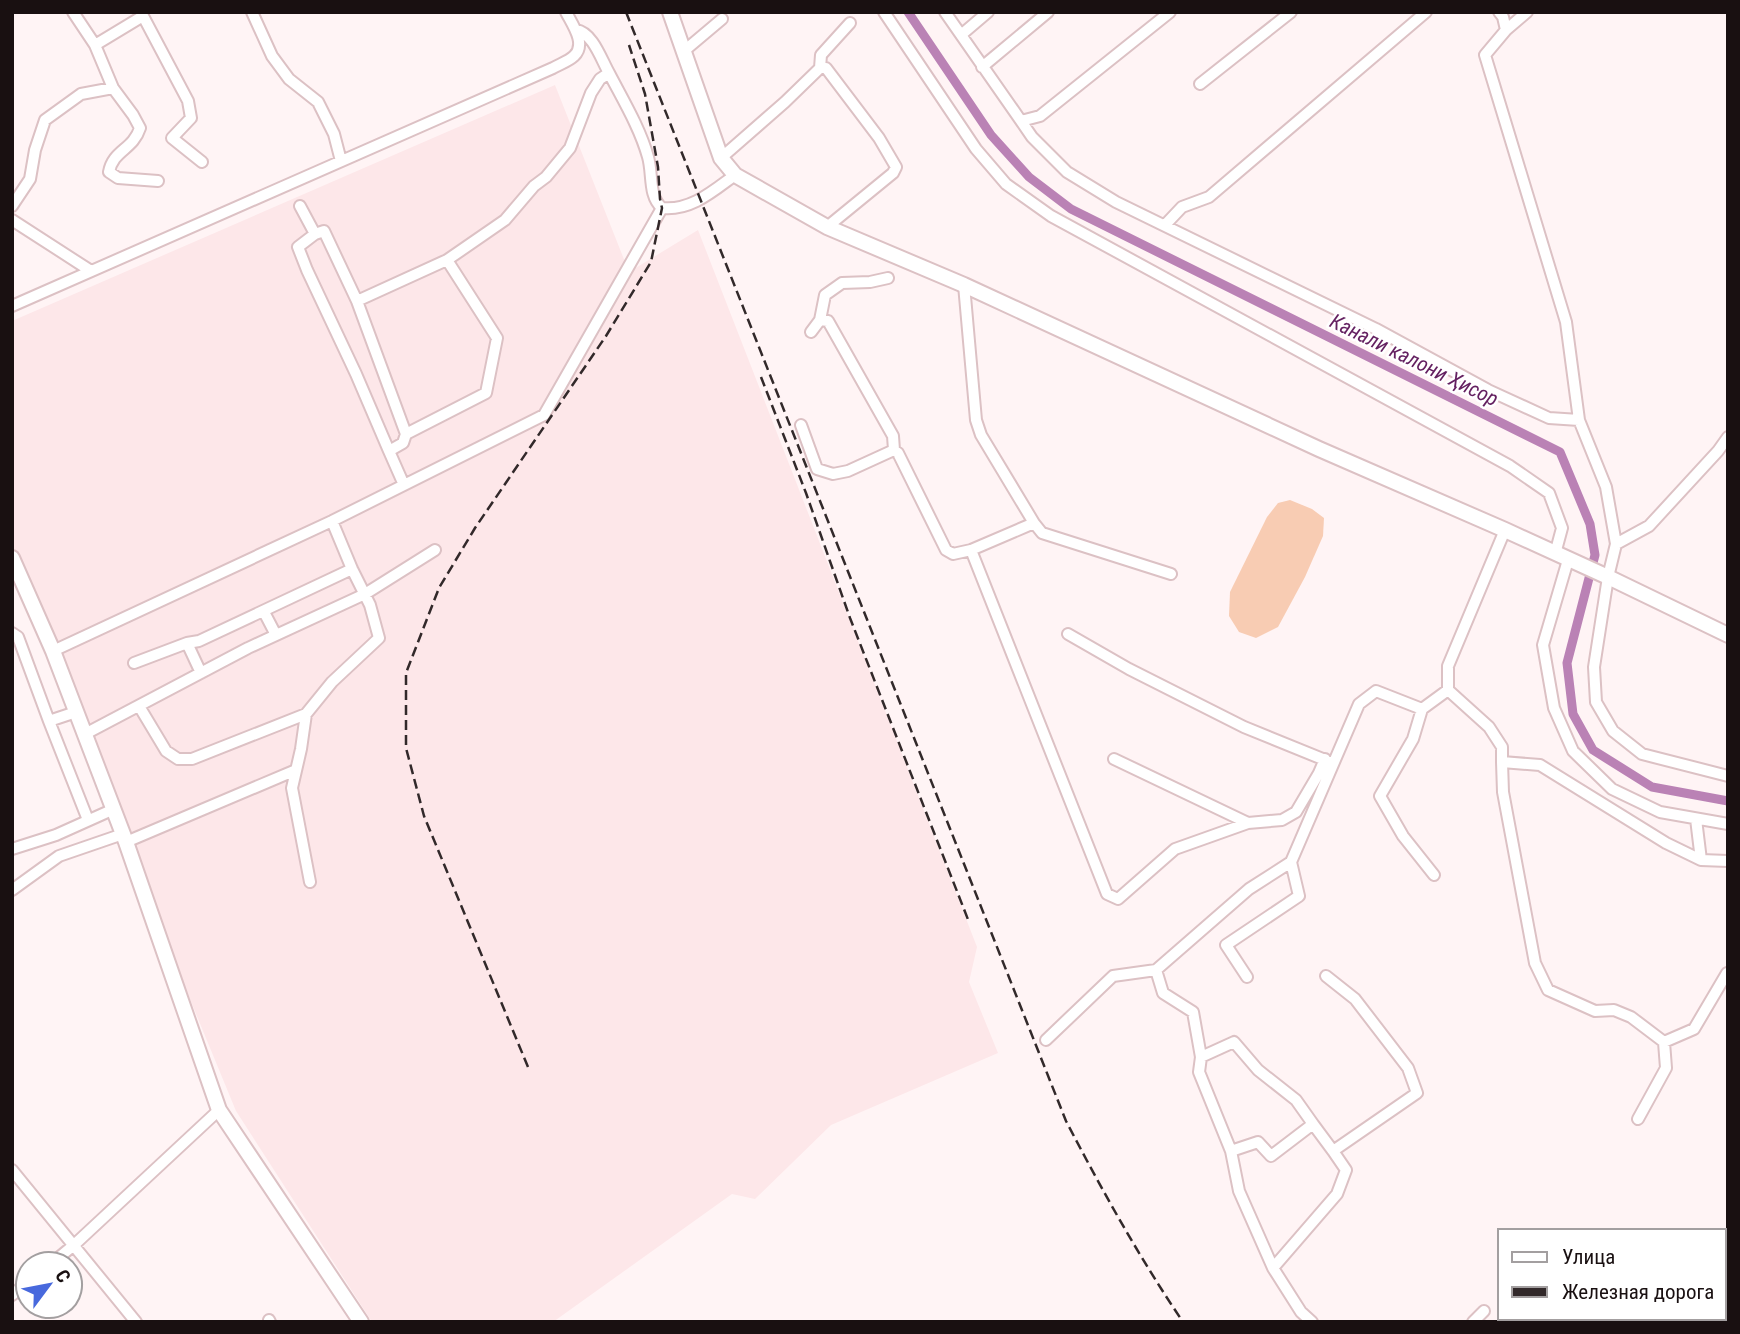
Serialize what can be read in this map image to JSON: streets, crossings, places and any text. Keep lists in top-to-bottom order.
{
  "water": ["Канали калони Ҳисор"],
  "legend": ["Улица", "Железная дорога"],
  "north": "top right"
}
